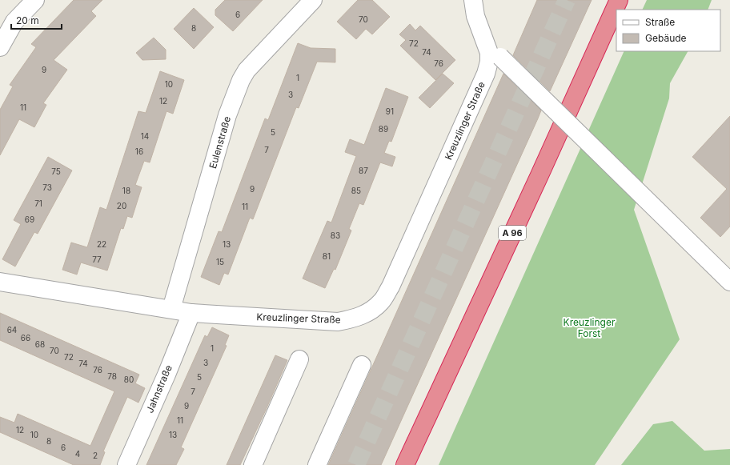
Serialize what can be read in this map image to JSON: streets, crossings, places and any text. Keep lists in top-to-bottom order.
{
  "streets": {
    "highway": ["A 96"],
    "street": ["Kreuzlinger Straße", "Eulenstraße", "Jahnstraße"]
  },
  "crossings": [
    ["Kreuzlinger Straße", "Eulenstraße"],
    ["Kreuzlinger Straße", "Jahnstraße"]
  ],
  "parks": ["Kreuzlinger Forst"],
  "house_numbers": [
    "6",
    "70",
    "8",
    "72",
    "74",
    "76",
    "9",
    "1",
    "10",
    "3",
    "12",
    "11",
    "91",
    "89",
    "5",
    "14",
    "7",
    "16",
    "87",
    "75",
    "73",
    "9",
    "18",
    "85",
    "71",
    "20",
    "11",
    "69",
    "83",
    "22",
    "13",
    "81",
    "77",
    "15",
    "64",
    "66",
    "68",
    "1",
    "70",
    "72",
    "3",
    "74",
    "76",
    "78",
    "5",
    "80",
    "7",
    "9",
    "11",
    "12",
    "10",
    "13",
    "8",
    "6",
    "4",
    "2"
  ],
  "legend": ["Straße", "Gebäude"],
  "scale_bar": "20 m"
}
